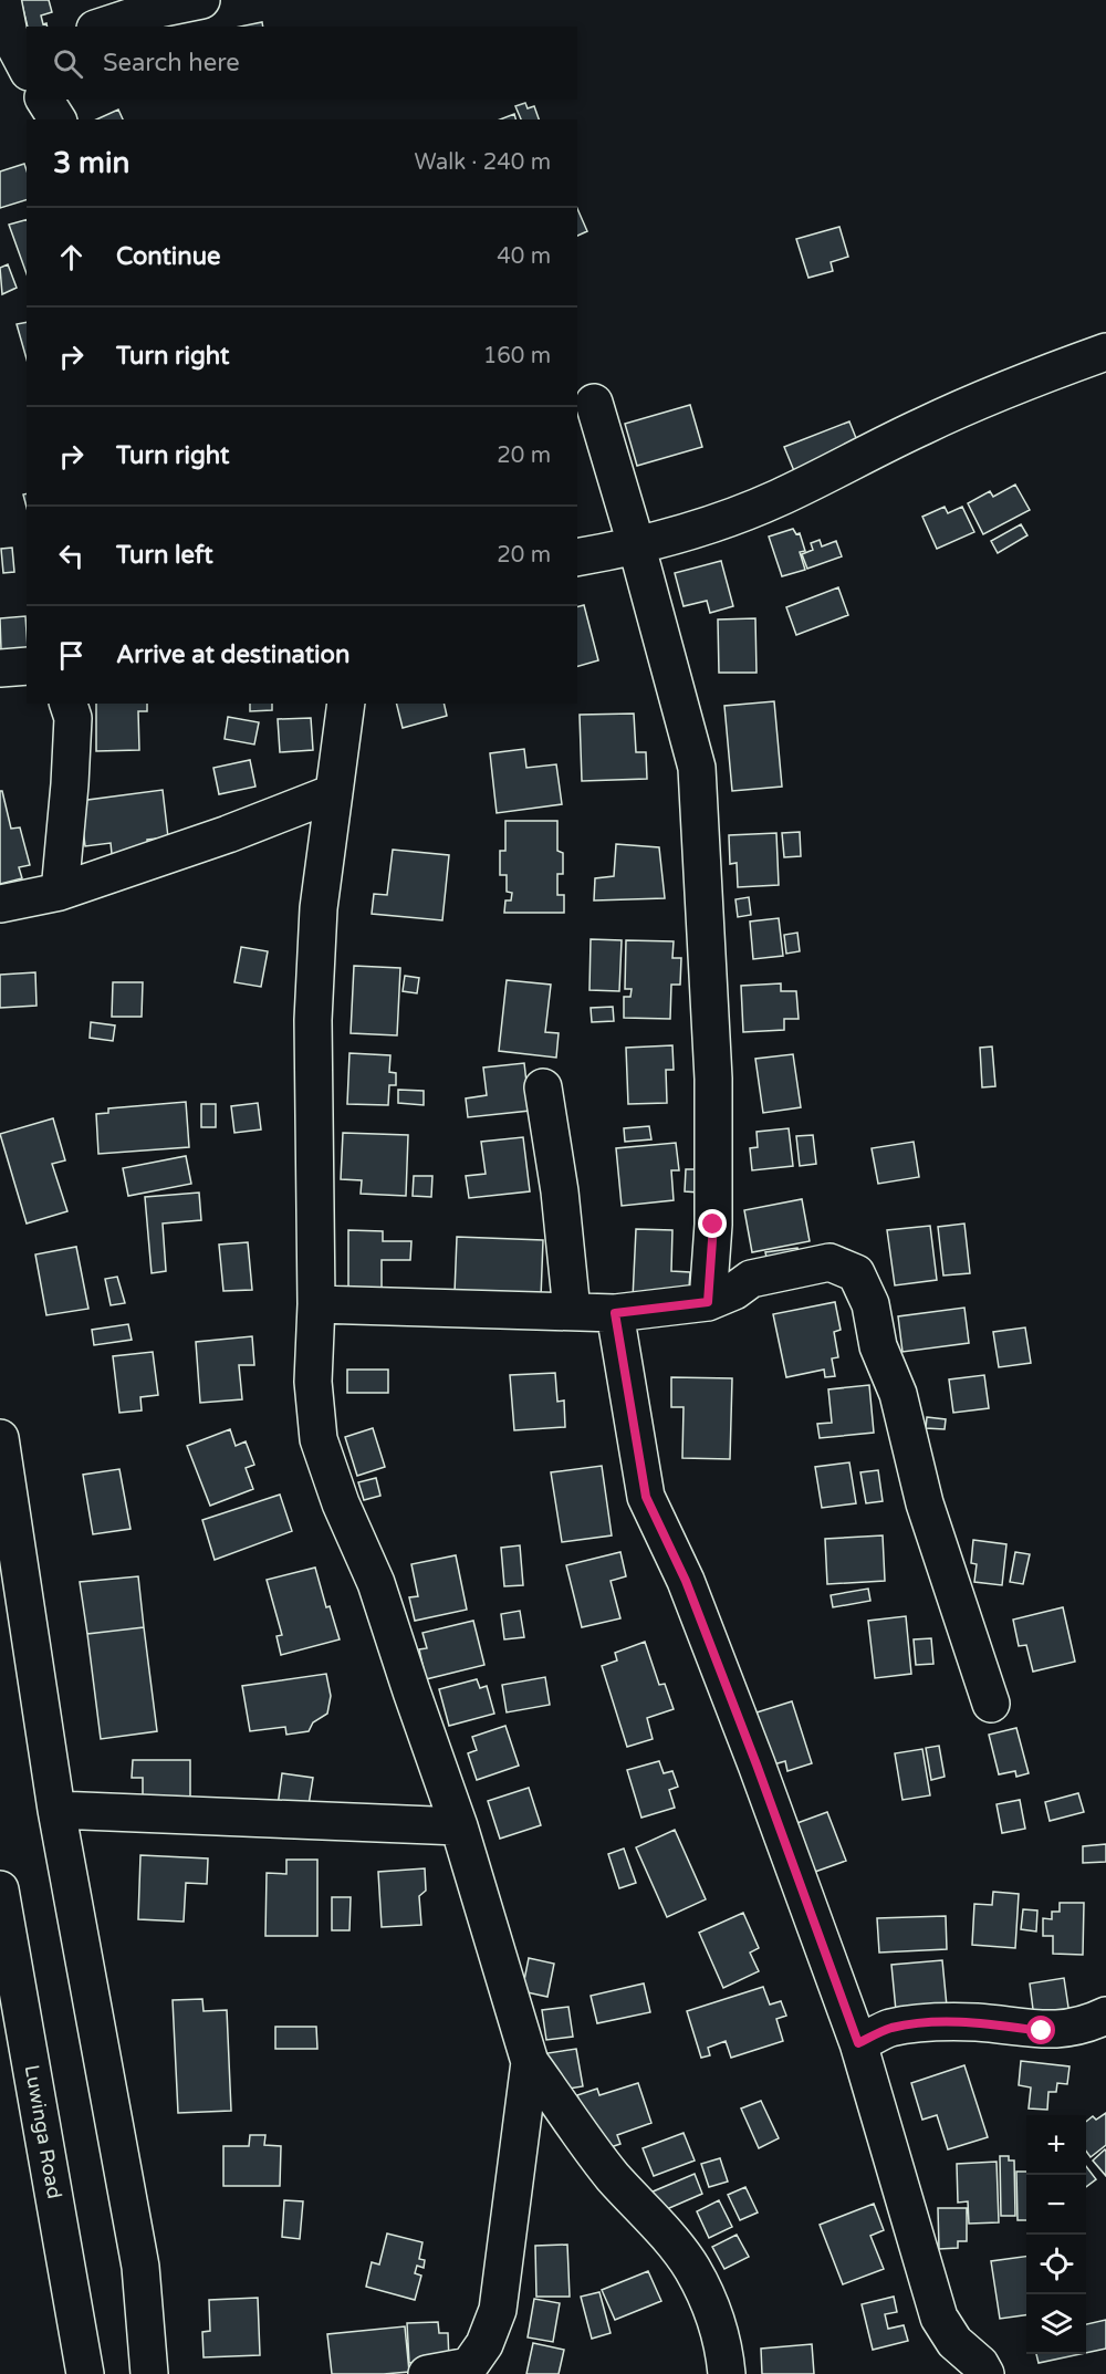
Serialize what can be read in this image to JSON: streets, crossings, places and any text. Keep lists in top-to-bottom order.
{
  "streets": {
    "main road": ["Luwinga Road"]
  },
  "page": {
    "search": "Search here",
    "heading": ["3 min", "Walk · 240 m"],
    "list": [
      ["Continue", "40 m"],
      ["Turn right", "160 m"],
      ["Turn right", "20 m"],
      ["Turn left", "20 m"],
      "Arrive at destination"
    ],
    "map_buttons": ["+", "−"]
  }
}
